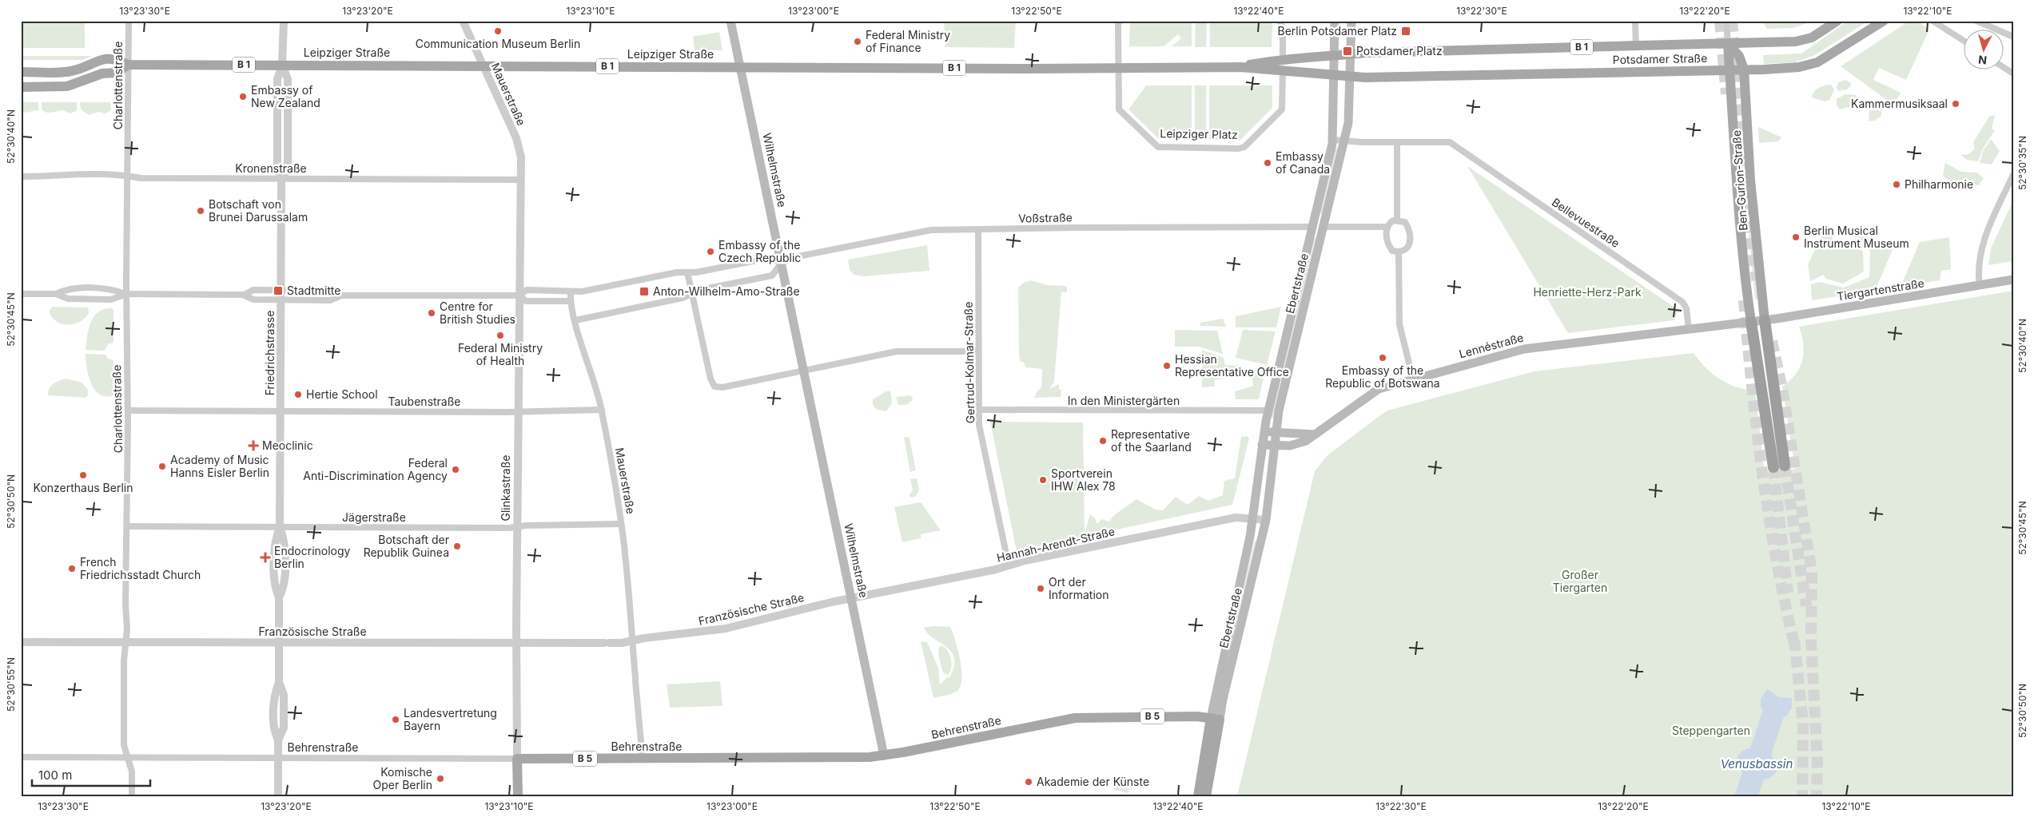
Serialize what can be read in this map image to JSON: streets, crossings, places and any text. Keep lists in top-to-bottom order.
{
  "streets": {
    "main road": [
      "B 1",
      "Leipziger Straße",
      "Potsdamer Straße",
      "Wilhelmstraße",
      "Ben-Gurion-Straße",
      "Ebertstraße",
      "Tiergartenstraße",
      "Lennéstraße",
      "Glinkastraße",
      "B 5",
      "Behrenstraße"
    ],
    "street": [
      "Charlottenstraße",
      "Mauerstraße",
      "Leipziger Platz",
      "Kronenstraße",
      "Voßstraße",
      "Bellevuestraße",
      "Friedrichstrasse",
      "Gertrud-Kolmar-Straße",
      "In den Ministergärten",
      "Taubenstraße",
      "Jägerstraße",
      "Hannah-Arendt-Straße",
      "Französische Straße"
    ]
  },
  "crossings": [
    ["B 1", "Leipziger Straße"],
    ["B 1", "Potsdamer Straße"],
    ["B 1", "Leipziger Platz"],
    ["Leipziger Straße", "Charlottenstraße"],
    ["Leipziger Straße", "Mauerstraße"],
    ["Leipziger Straße", "Leipziger Platz"],
    ["Leipziger Straße", "Wilhelmstraße"],
    ["Leipziger Straße", "Friedrichstrasse"],
    ["Potsdamer Straße", "Ben-Gurion-Straße"],
    ["Charlottenstraße", "Kronenstraße"],
    ["Charlottenstraße", "Taubenstraße"],
    ["Charlottenstraße", "Jägerstraße"],
    ["Charlottenstraße", "Französische Straße"],
    ["Charlottenstraße", "Behrenstraße"],
    ["Mauerstraße", "Kronenstraße"],
    ["Mauerstraße", "Taubenstraße"],
    ["Mauerstraße", "Glinkastraße"],
    ["Mauerstraße", "Jägerstraße"],
    ["Mauerstraße", "Französische Straße"],
    ["Mauerstraße", "Behrenstraße"],
    ["Kronenstraße", "Friedrichstrasse"],
    ["Kronenstraße", "Glinkastraße"],
    ["Wilhelmstraße", "Voßstraße"],
    ["Wilhelmstraße", "Hannah-Arendt-Straße"],
    ["Wilhelmstraße", "Französische Straße"],
    ["Wilhelmstraße", "Behrenstraße"],
    ["Ben-Gurion-Straße", "Tiergartenstraße"],
    ["Ben-Gurion-Straße", "Lennéstraße"],
    ["Voßstraße", "Ebertstraße"],
    ["Voßstraße", "Gertrud-Kolmar-Straße"],
    ["Bellevuestraße", "Lennéstraße"],
    ["Ebertstraße", "Lennéstraße"],
    ["Ebertstraße", "In den Ministergärten"],
    ["Ebertstraße", "Hannah-Arendt-Straße"],
    ["Ebertstraße", "Behrenstraße"],
    ["Tiergartenstraße", "Lennéstraße"],
    ["Friedrichstrasse", "Taubenstraße"],
    ["Friedrichstrasse", "Jägerstraße"],
    ["Friedrichstrasse", "Französische Straße"],
    ["Friedrichstrasse", "Behrenstraße"],
    ["Gertrud-Kolmar-Straße", "In den Ministergärten"],
    ["Gertrud-Kolmar-Straße", "Hannah-Arendt-Straße"],
    ["Taubenstraße", "Glinkastraße"],
    ["Glinkastraße", "Jägerstraße"],
    ["Glinkastraße", "Französische Straße"],
    ["Glinkastraße", "Behrenstraße"],
    ["Hannah-Arendt-Straße", "Französische Straße"]
  ],
  "water": ["Venusbassin"],
  "parks": ["Henriette-Herz-Park", "Großer Tiergarten", "Steppengarten"],
  "places": {
    "other": [
      "Communication Museum Berlin",
      "Federal Ministry of Finance",
      "Embassy of New Zealand",
      "Kammermusiksaal",
      "Embassy of Canada",
      "Philharmonie",
      "Botschaft von Brunei Darussalam",
      "Berlin Musical Instrument Museum",
      "Embassy of the Czech Republic",
      "Centre for British Studies",
      "Federal Ministry of Health",
      "Embassy of the Republic of Botswana",
      "Hessian Representative Office",
      "Hertie School",
      "Representative of the Saarland",
      "Academy of Music Hanns Eisler Berlin",
      "Federal Anti-Discrimination Agency",
      "Konzerthaus Berlin",
      "Sportverein IHW Alex 78",
      "Botschaft der Republik Guinea",
      "French Friedrichsstadt Church",
      "Ort der Information",
      "Landesvertretung Bayern",
      "Komische Oper Berlin",
      "Akademie der Künste"
    ],
    "transit": [
      "Berlin Potsdamer Platz",
      "Potsdamer Platz",
      "Stadtmitte",
      "Anton-Wilhelm-Amo-Straße"
    ],
    "health": ["Meoclinic", "Endocrinology Berlin"]
  },
  "scale_bar": "100 m",
  "north": "bottom",
  "coordinates": [
    "13°23'30\"E",
    "13°23'20\"E",
    "13°23'10\"E",
    "13°23'00\"E",
    "13°22'50\"E",
    "13°22'40\"E",
    "13°22'30\"E",
    "13°22'20\"E",
    "13°22'10\"E",
    "52°30'40\"N",
    "52°30'35\"N",
    "52°30'45\"N",
    "52°30'50\"N",
    "52°30'55\"N"
  ]
}
